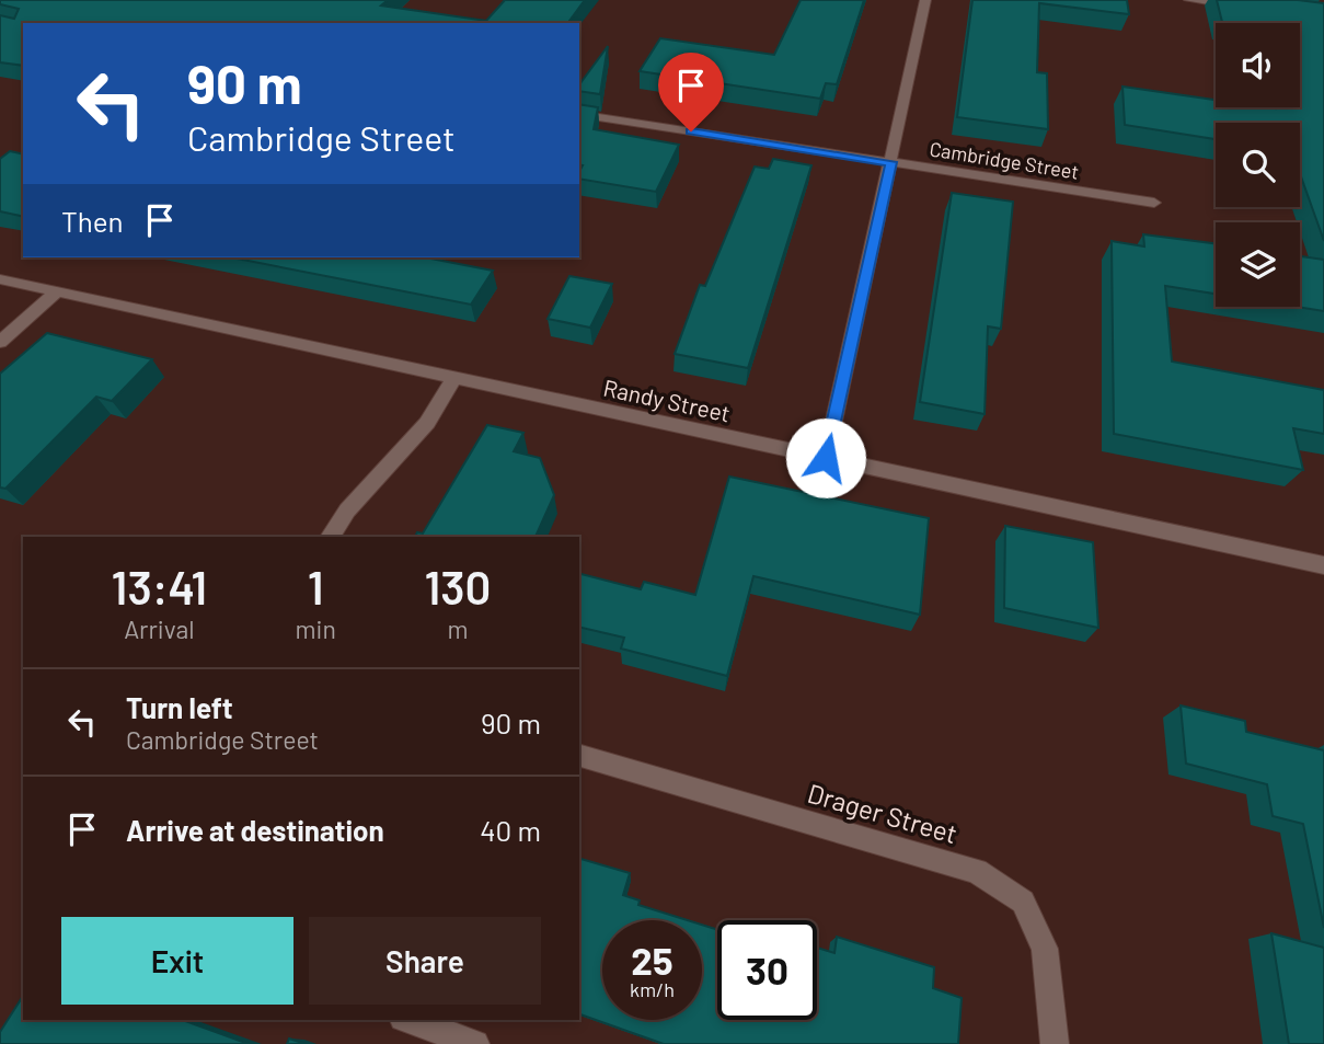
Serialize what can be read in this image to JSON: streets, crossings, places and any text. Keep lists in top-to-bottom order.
{
  "streets": {
    "street": ["Cambridge Street", "Randy Street", "Drager Street"]
  },
  "page": {
    "turn": ["90 m", "Cambridge Street"],
    "then": "Then",
    "eta": [
      "13:41",
      "Arrival",
      "1",
      "min",
      "130",
      "m"
    ],
    "list": [
      {
        "name": "Turn left",
        "note": "Cambridge Street",
        "value": "90 m"
      },
      {
        "name": "Arrive at destination",
        "value": "40 m"
      }
    ],
    "buttons": ["Exit", "Share"],
    "speed": "25 km/h",
    "limit": "30"
  }
}
